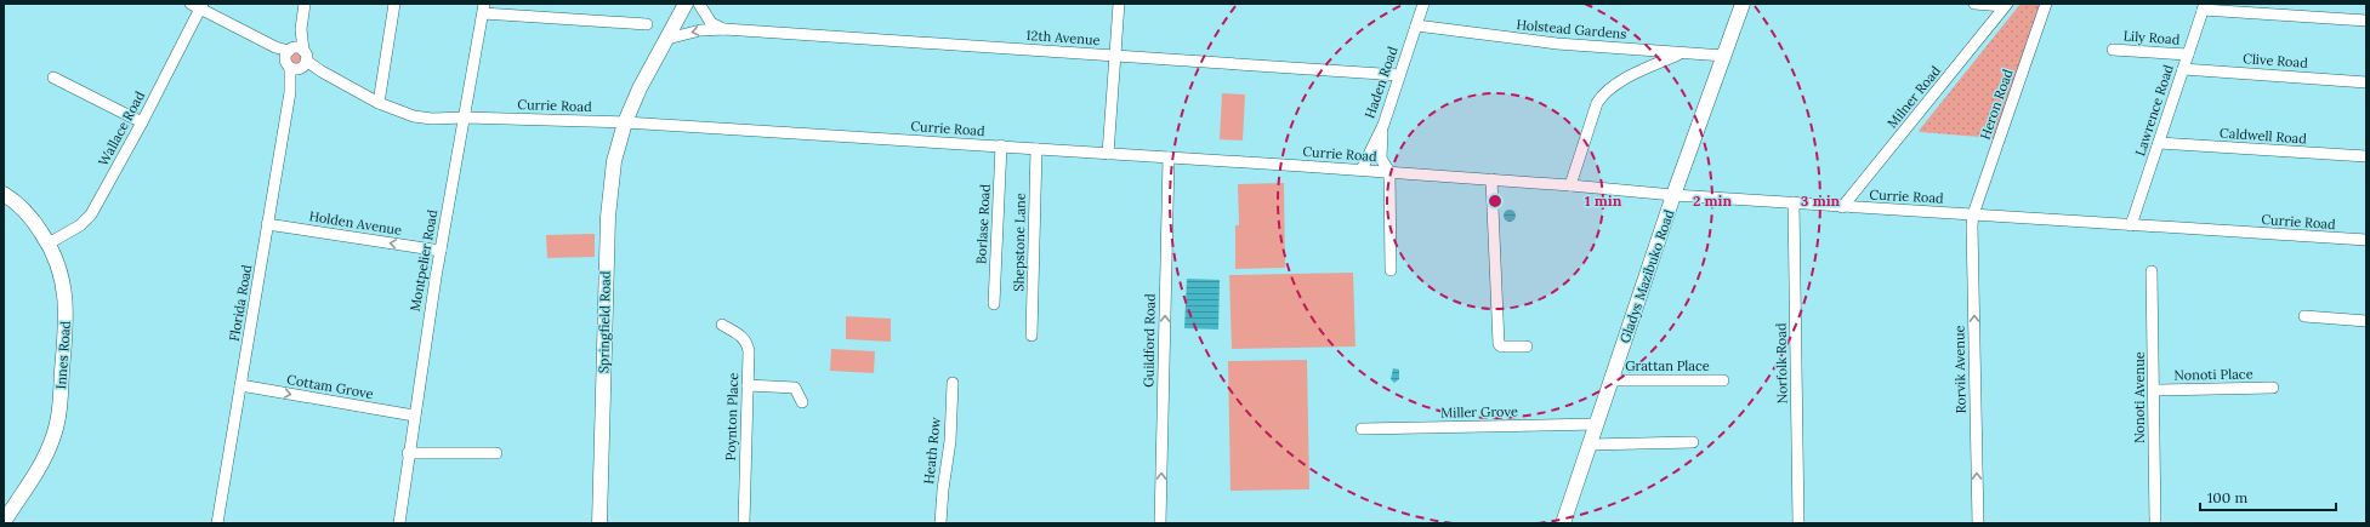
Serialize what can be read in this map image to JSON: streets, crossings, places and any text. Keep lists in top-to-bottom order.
{
  "streets": {
    "street": [
      "Holstead Gardens",
      "12th Avenue",
      "Lily Road",
      "Clive Road",
      "Haden Road",
      "Milner Road",
      "Heron Road",
      "Currie Road",
      "Lawrence Road",
      "Wallace Road",
      "Caldwell Road",
      "Holden Avenue",
      "Borlase Road",
      "Shepstone Lane",
      "Montpelier Road",
      "Gladys Mazibuko Road",
      "Florida Road",
      "Springfield Road",
      "Guildford Road",
      "Innes Road",
      "Norfolk Road",
      "Grattan Place",
      "Rorvik Avenue",
      "Nonoti Place",
      "Cottam Grove",
      "Nonoti Avenue",
      "Miller Grove",
      "Poynton Place",
      "Heath Row"
    ]
  },
  "crossings": [
    ["Holstead Gardens", "Haden Road"],
    ["Holstead Gardens", "Gladys Mazibuko Road"],
    ["12th Avenue", "Haden Road"],
    ["12th Avenue", "Springfield Road"],
    ["Lily Road", "Lawrence Road"],
    ["Clive Road", "Lawrence Road"],
    ["Haden Road", "Currie Road"],
    ["Milner Road", "Currie Road"],
    ["Heron Road", "Currie Road"],
    ["Heron Road", "Rorvik Avenue"],
    ["Currie Road", "Lawrence Road"],
    ["Currie Road", "Borlase Road"],
    ["Currie Road", "Shepstone Lane"],
    ["Currie Road", "Montpelier Road"],
    ["Currie Road", "Gladys Mazibuko Road"],
    ["Currie Road", "Florida Road"],
    ["Currie Road", "Springfield Road"],
    ["Currie Road", "Guildford Road"],
    ["Currie Road", "Norfolk Road"],
    ["Currie Road", "Rorvik Avenue"],
    ["Lawrence Road", "Caldwell Road"],
    ["Wallace Road", "Innes Road"],
    ["Holden Avenue", "Montpelier Road"],
    ["Holden Avenue", "Florida Road"],
    ["Montpelier Road", "Cottam Grove"],
    ["Gladys Mazibuko Road", "Grattan Place"],
    ["Gladys Mazibuko Road", "Miller Grove"],
    ["Florida Road", "Cottam Grove"],
    ["Nonoti Place", "Nonoti Avenue"]
  ],
  "one_way": [
    "Holden Avenue",
    "Guildford Road",
    "Rorvik Avenue",
    "Cottam Grove"
  ],
  "scale_bar": "100 m",
  "rings": ["1 min", "2 min", "3 min"]
}
